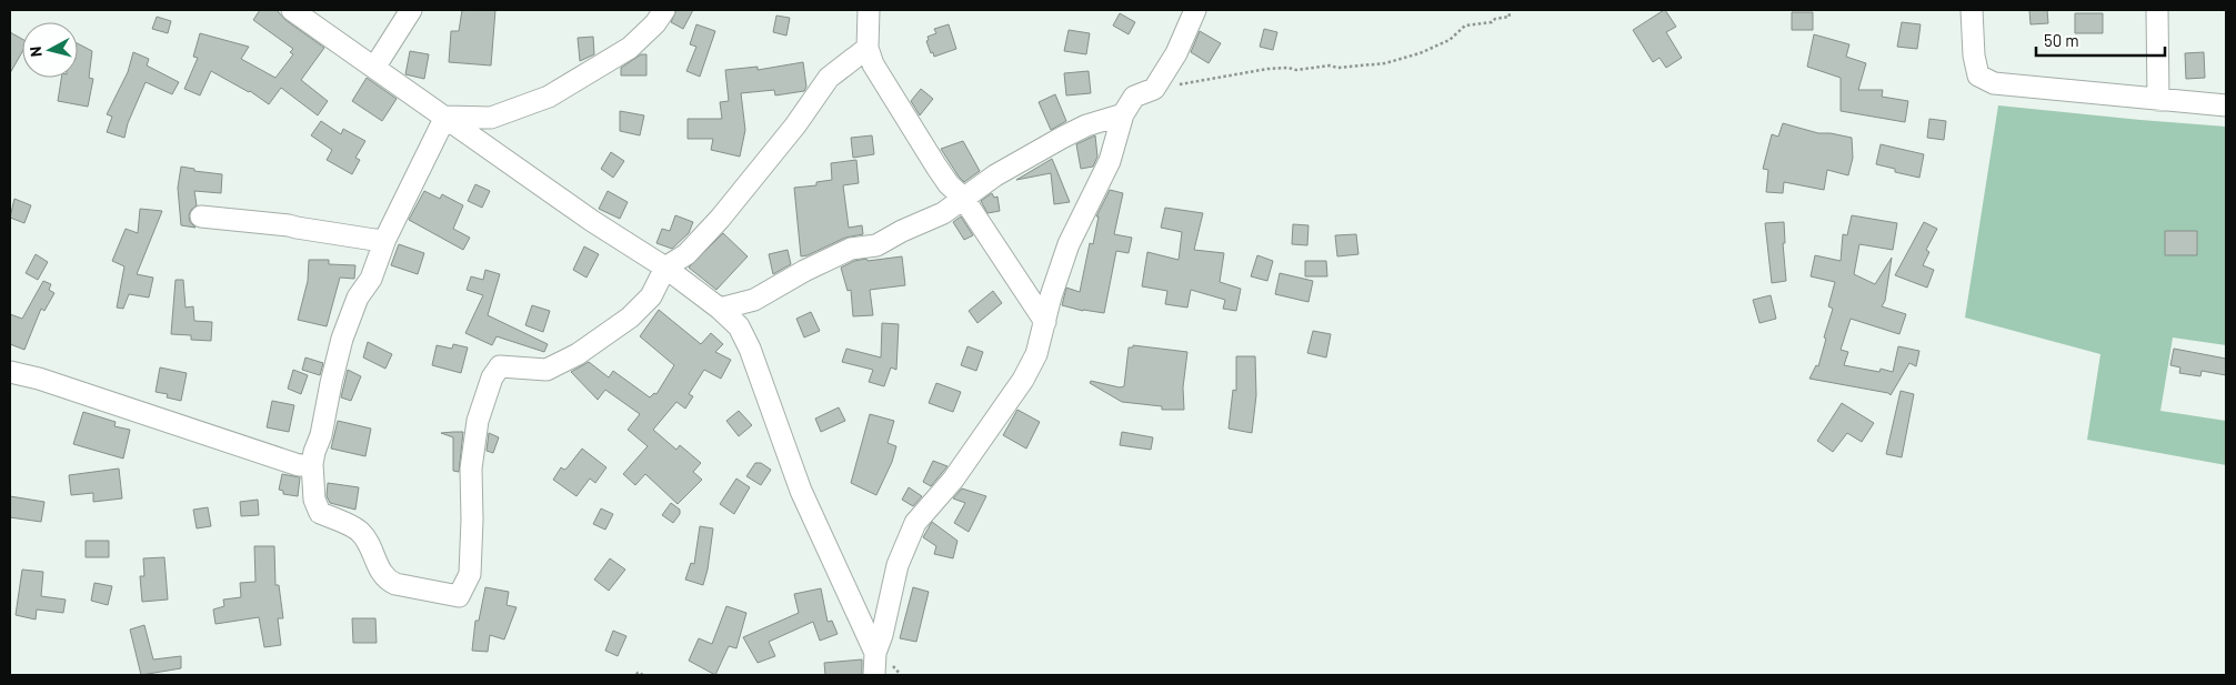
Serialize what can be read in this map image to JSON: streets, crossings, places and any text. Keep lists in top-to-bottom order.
{
  "scale_bar": "50 m",
  "north": "left"
}
